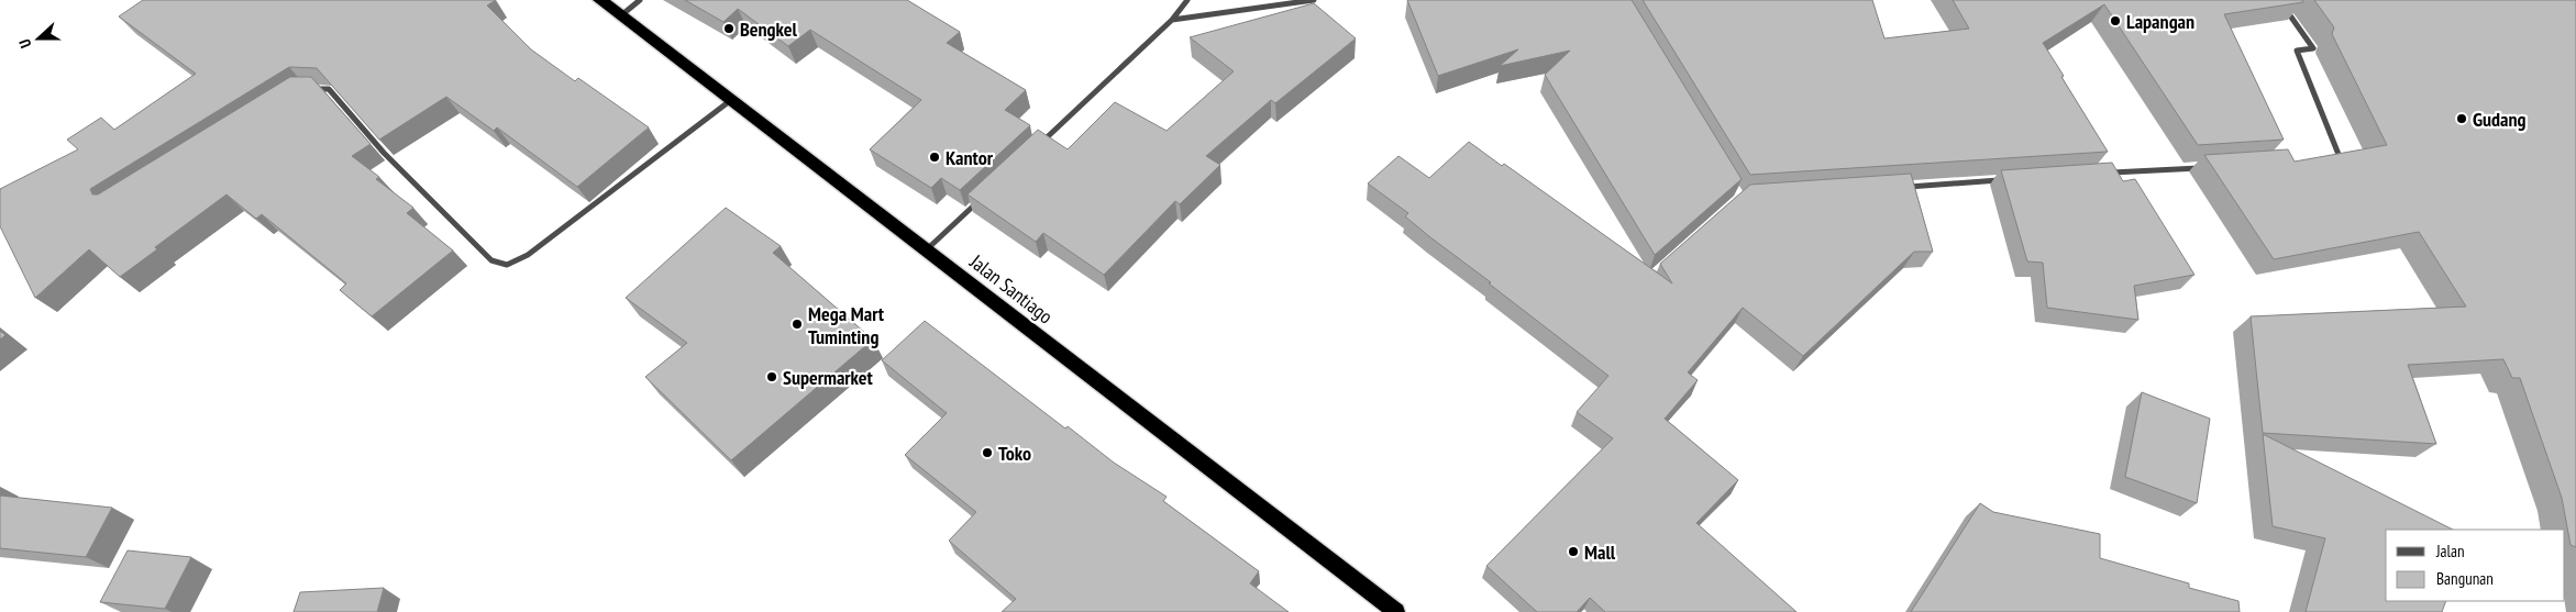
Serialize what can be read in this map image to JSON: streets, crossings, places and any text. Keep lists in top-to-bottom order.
{
  "streets": {
    "highway": ["Jalan Santiago"]
  },
  "places": [
    "Lapangan",
    "Bengkel",
    "Gudang",
    "Kantor",
    "Mega Mart Tuminting",
    "Supermarket",
    "Toko",
    "Mall"
  ],
  "legend": ["Jalan", "Bangunan"],
  "north": "left"
}
